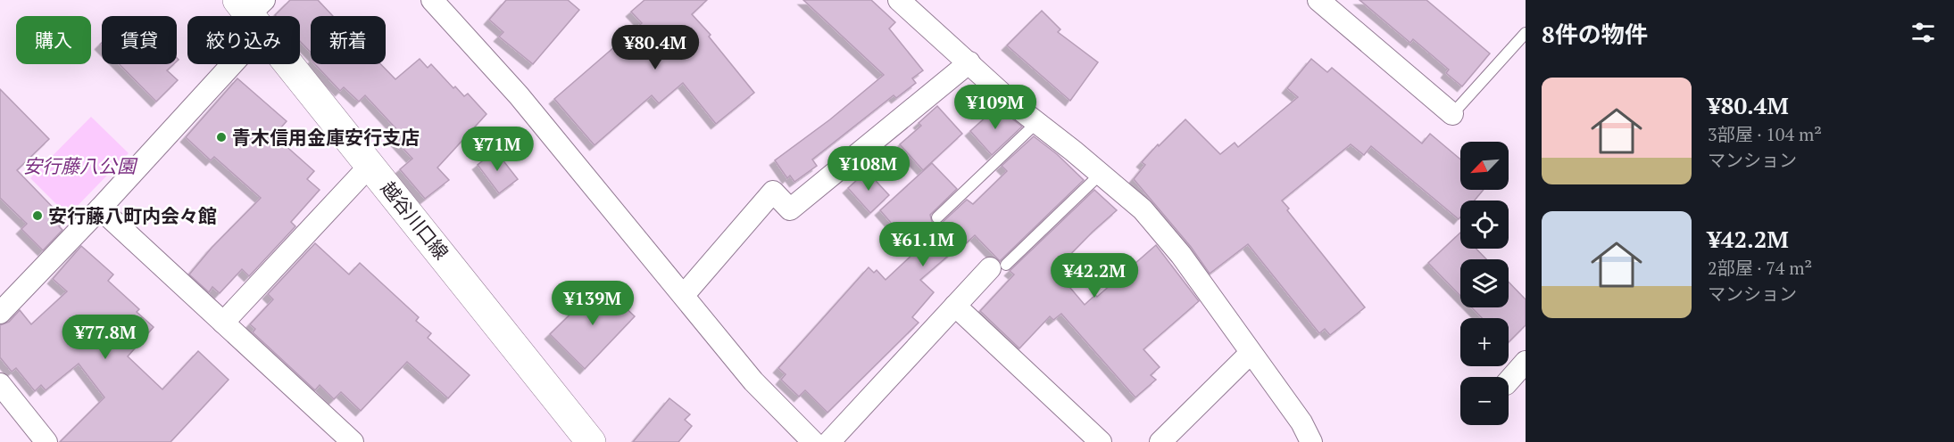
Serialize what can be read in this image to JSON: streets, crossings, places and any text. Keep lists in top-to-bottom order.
{
  "streets": {
    "main road": ["越谷川口線"]
  },
  "parks": ["安行藤八公園"],
  "places": ["青木信用金庫安行支店", "安行藤八町内会々館"],
  "north": "bottom left",
  "page": {
    "heading": "8件の物件",
    "chip": [
      "購入",
      "賃貸",
      "絞り込み",
      "新着"
    ],
    "price": [
      "¥80.4M",
      "¥109M",
      "¥71M",
      "¥108M",
      "¥61.1M",
      "¥42.2M",
      "¥139M",
      "¥77.8M"
    ],
    "list": [
      {
        "name": "¥80.4M",
        "note": "3部屋 · 104 m² · マンション"
      },
      {
        "name": "¥42.2M",
        "note": "2部屋 · 74 m² · マンション"
      }
    ],
    "map_buttons": ["+", "−"]
  }
}
